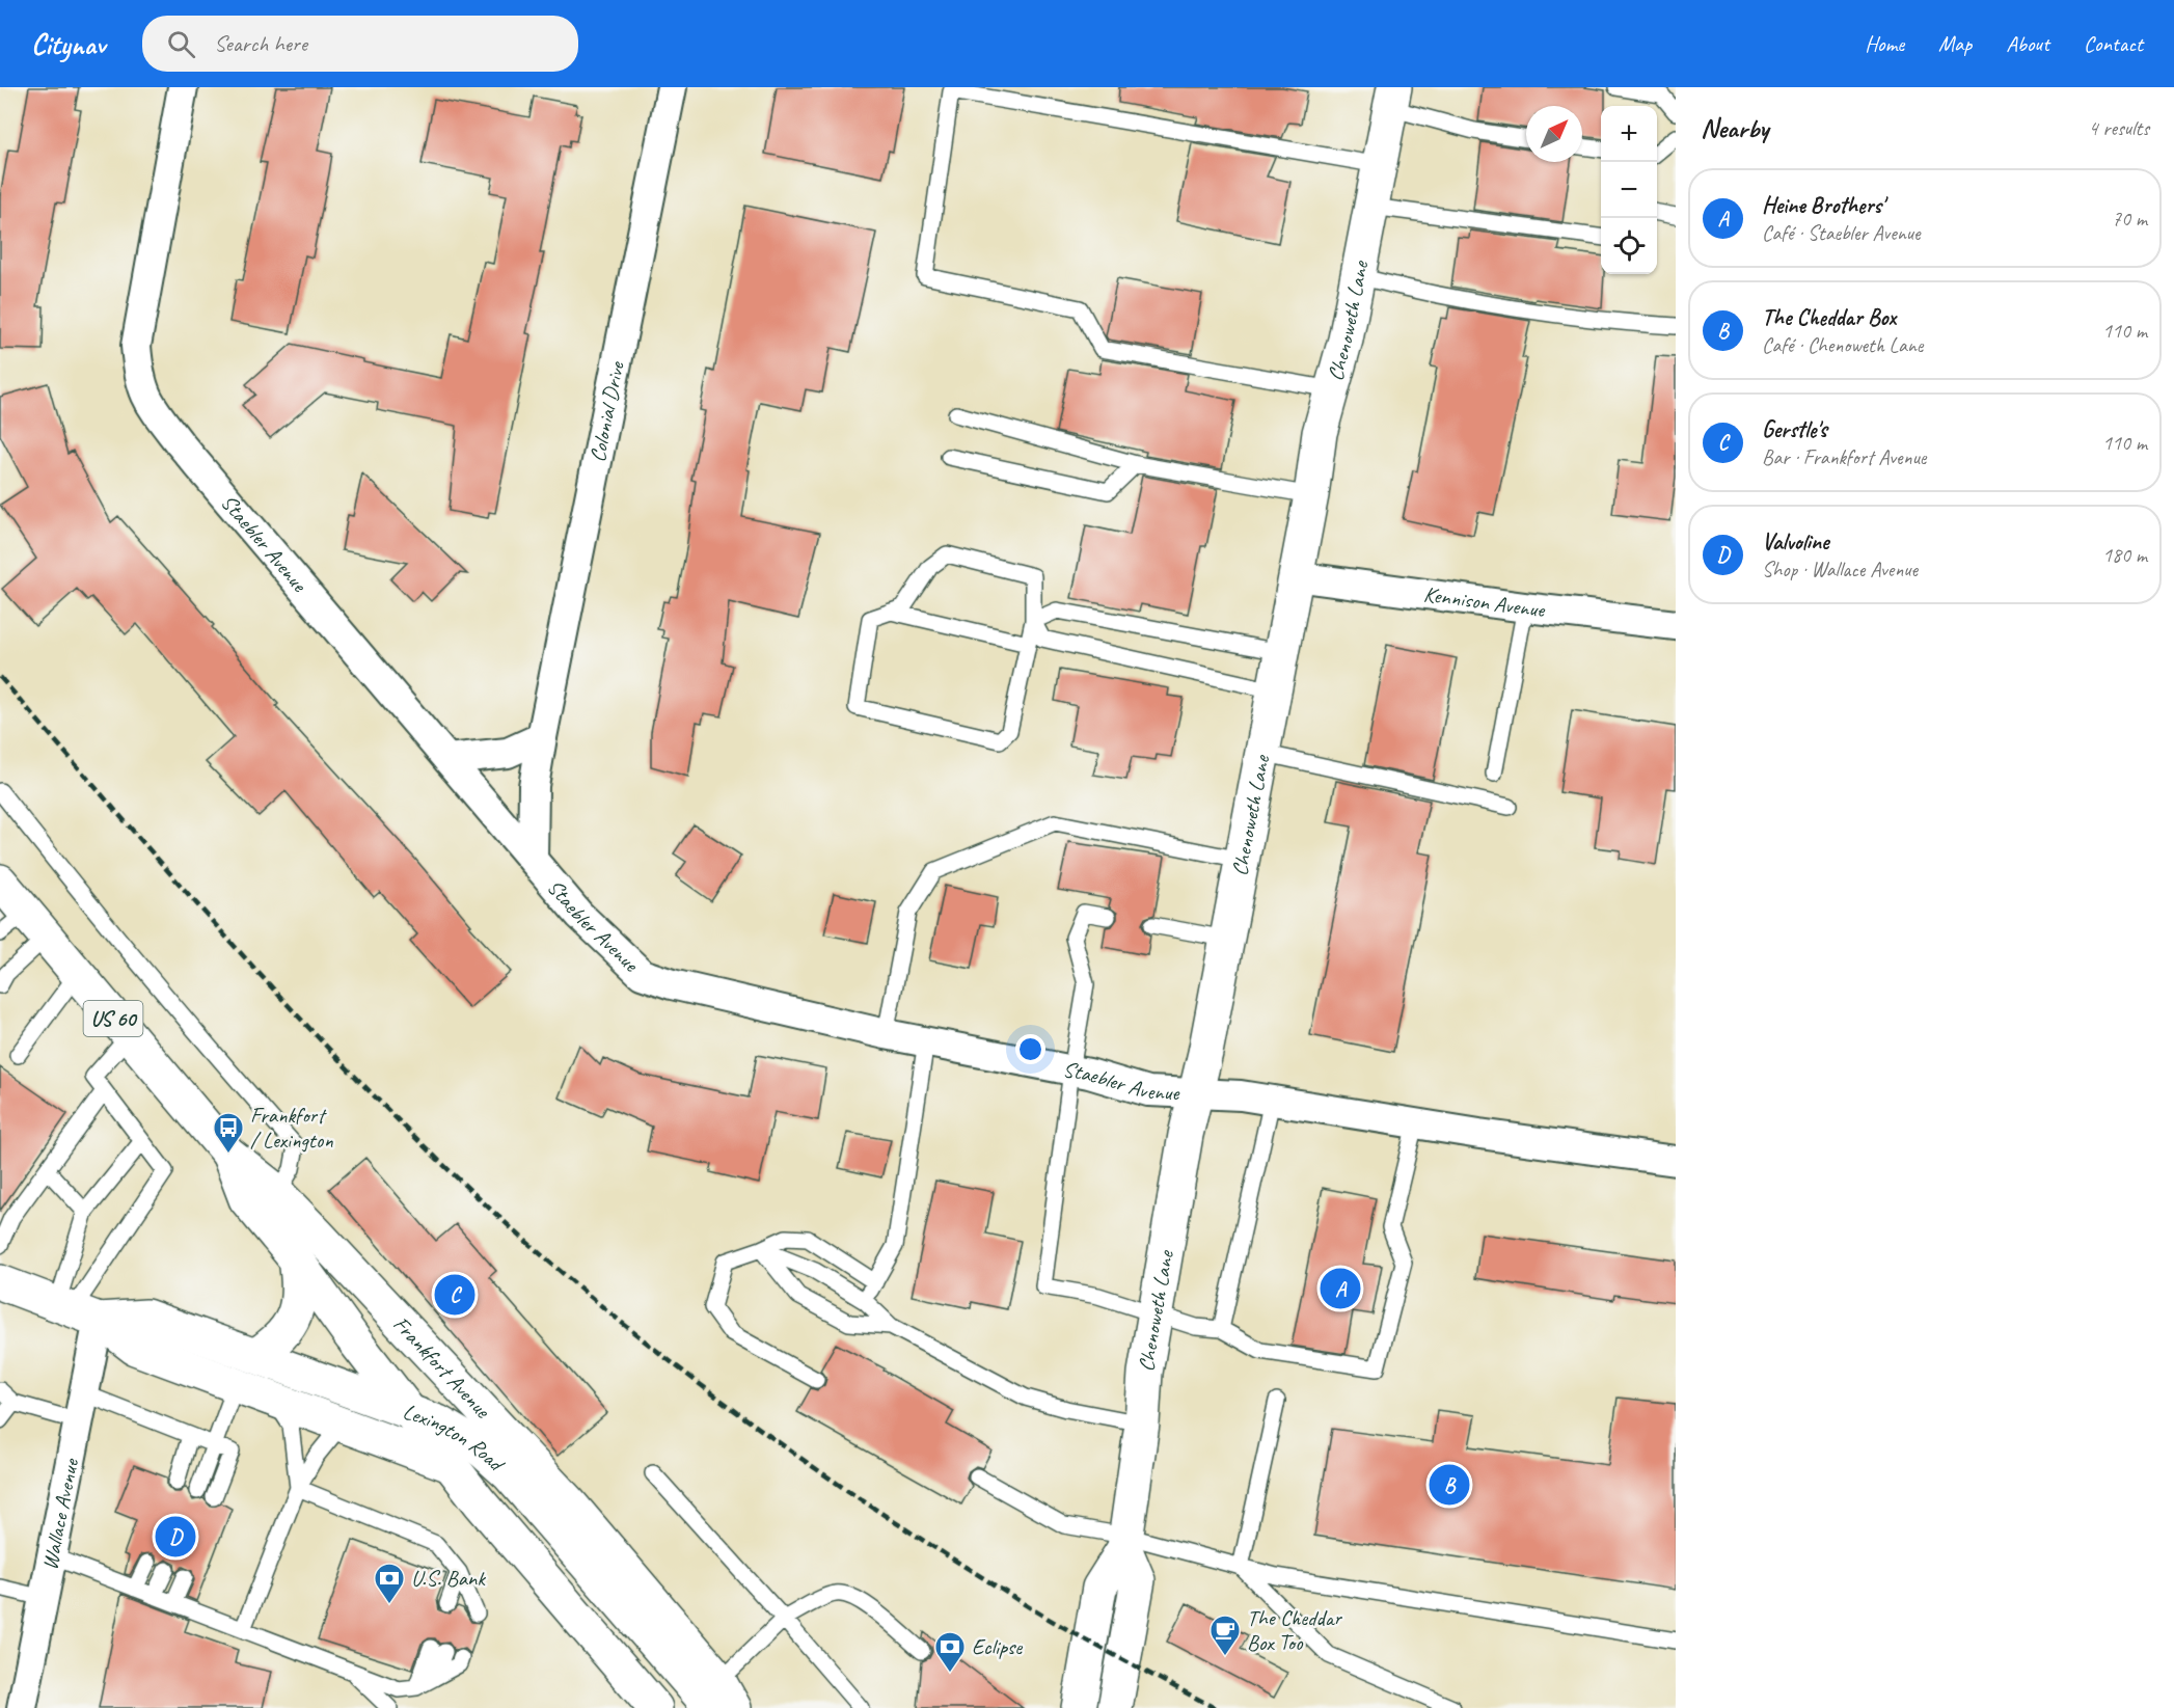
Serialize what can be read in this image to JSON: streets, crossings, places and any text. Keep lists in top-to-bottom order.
{
  "streets": {
    "main road": [
      "Chenoweth Lane",
      "US 60",
      "Frankfort Avenue",
      "Lexington Road"
    ],
    "street": [
      "Colonial Drive",
      "Staebler Avenue",
      "Kennison Avenue",
      "Wallace Avenue"
    ]
  },
  "crossings": [
    ["Chenoweth Lane", "Staebler Avenue"],
    ["Chenoweth Lane", "Kennison Avenue"],
    ["Colonial Drive", "Staebler Avenue"],
    ["Frankfort Avenue", "Lexington Road"],
    ["Lexington Road", "Wallace Avenue"]
  ],
  "places": {
    "bus stop": ["Frankfort / Lexington"],
    "bank": ["U.S. Bank", "Eclipse"],
    "cafe": ["The Cheddar Box Too"]
  },
  "north": "top right",
  "page": {
    "header": "Citynav",
    "search": "Search here",
    "nav": [
      "Home",
      "Map",
      "About",
      "Contact"
    ],
    "heading": ["Nearby", "4 results"],
    "map_buttons": ["+", "−"],
    "list": [
      {
        "mark": "A",
        "name": "Heine Brothers'",
        "note": "Café · Staebler Avenue",
        "value": "70 m"
      },
      {
        "mark": "B",
        "name": "The Cheddar Box",
        "note": "Café · Chenoweth Lane",
        "value": "110 m"
      },
      {
        "mark": "C",
        "name": "Gerstle's",
        "note": "Bar · Frankfort Avenue",
        "value": "110 m"
      },
      {
        "mark": "D",
        "name": "Valvoline",
        "note": "Shop · Wallace Avenue",
        "value": "180 m"
      }
    ],
    "pins": [
      "A",
      "C",
      "B",
      "D"
    ]
  }
}
